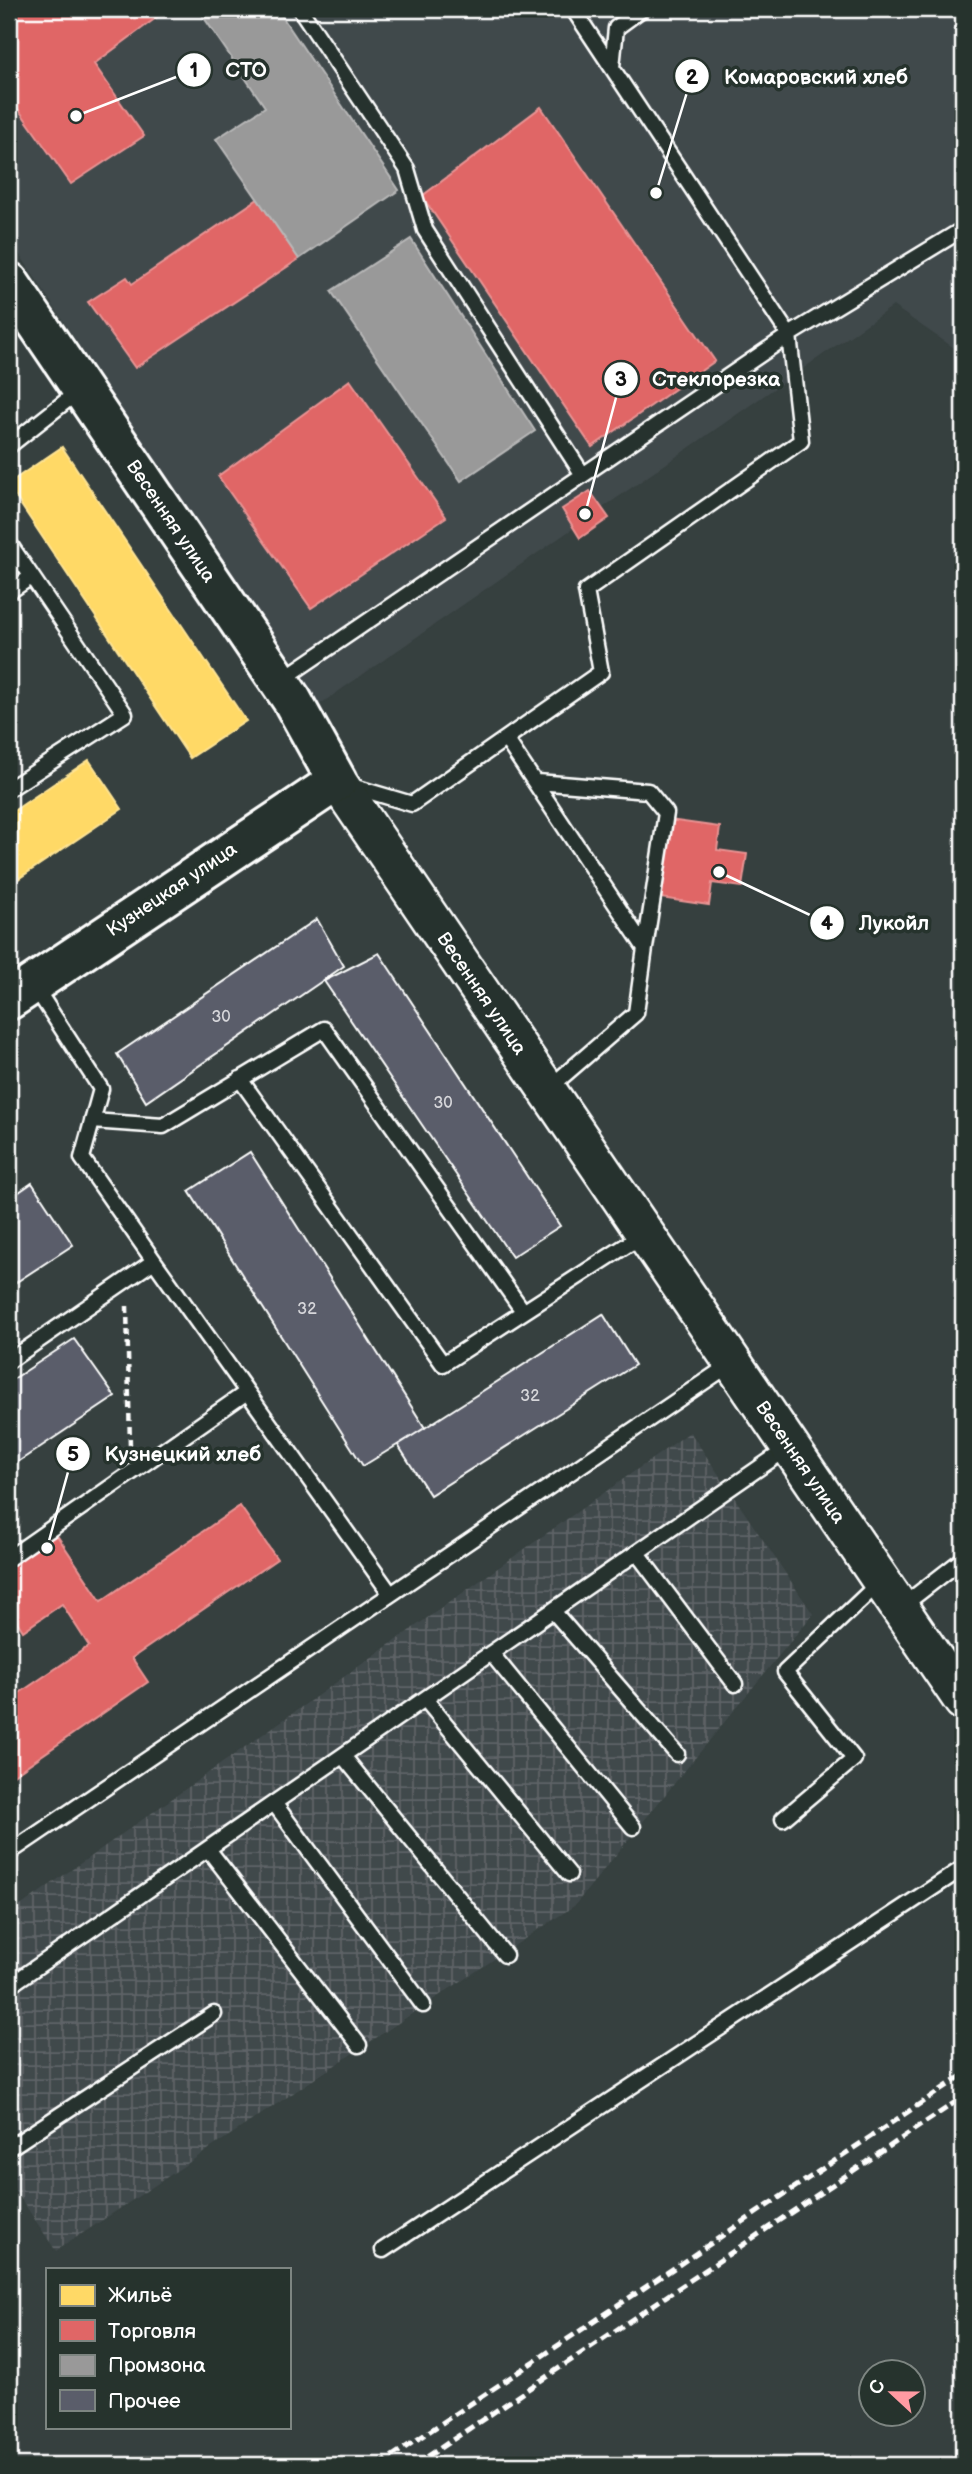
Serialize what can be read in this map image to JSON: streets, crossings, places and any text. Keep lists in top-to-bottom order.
{
  "streets": {
    "main road": ["Весенняя улица", "Кузнецкая улица"]
  },
  "crossings": [
    ["Весенняя улица", "Кузнецкая улица"]
  ],
  "places": [
    "СТО",
    "Комаровский хлеб",
    "Стеклорезка",
    "Лукойл",
    "Кузнецкий хлеб"
  ],
  "house_numbers": [
    "30",
    "30",
    "32",
    "32"
  ],
  "legend": [
    "Жильё",
    "Торговля",
    "Промзона",
    "Прочее"
  ],
  "north": "left"
}
